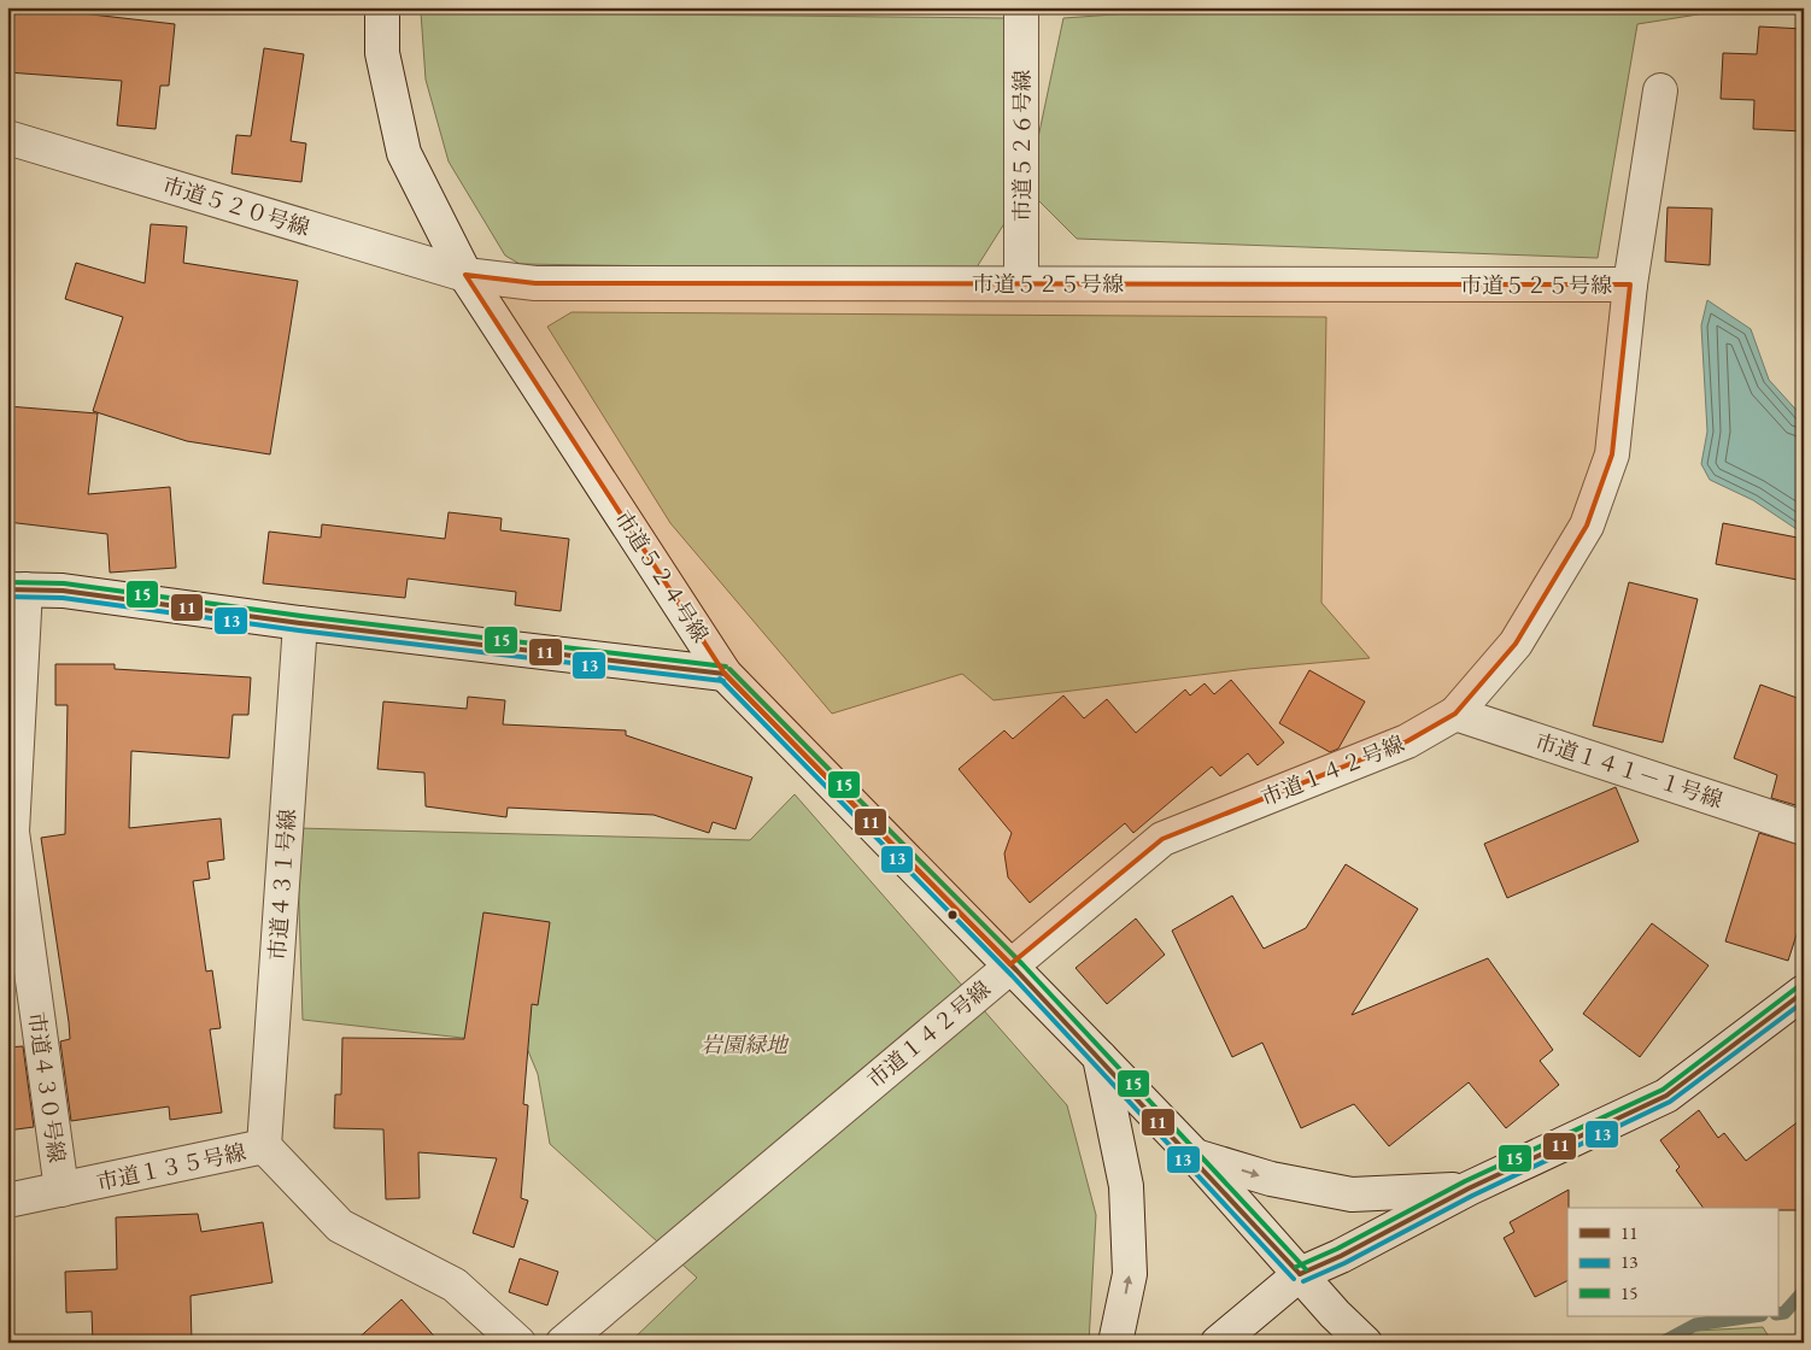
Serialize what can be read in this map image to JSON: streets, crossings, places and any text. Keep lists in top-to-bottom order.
{
  "streets": {
    "street": [
      "市道５２６号線",
      "市道５２０号線",
      "市道５２５号線",
      "市道５２４号線",
      "市道１４２号線",
      "市道１４１－１号線",
      "市道４３１号線",
      "市道４３０号線",
      "市道１３５号線"
    ]
  },
  "crossings": [
    ["市道５２６号線", "市道５２５号線"],
    ["市道５２０号線", "市道５２５号線"],
    ["市道５２０号線", "市道５２４号線"],
    ["市道５２５号線", "市道５２４号線"],
    ["市道５２５号線", "市道１４２号線"],
    ["市道５２４号線", "市道１４２号線"],
    ["市道１４２号線", "市道１４１－１号線"],
    ["市道４３１号線", "市道１３５号線"],
    ["市道４３０号線", "市道１３５号線"]
  ],
  "parks": ["岩園緑地"],
  "lines": ["transit line 15", "transit line 11", "transit line 13"],
  "legend": ["11", "13", "15"]
}
